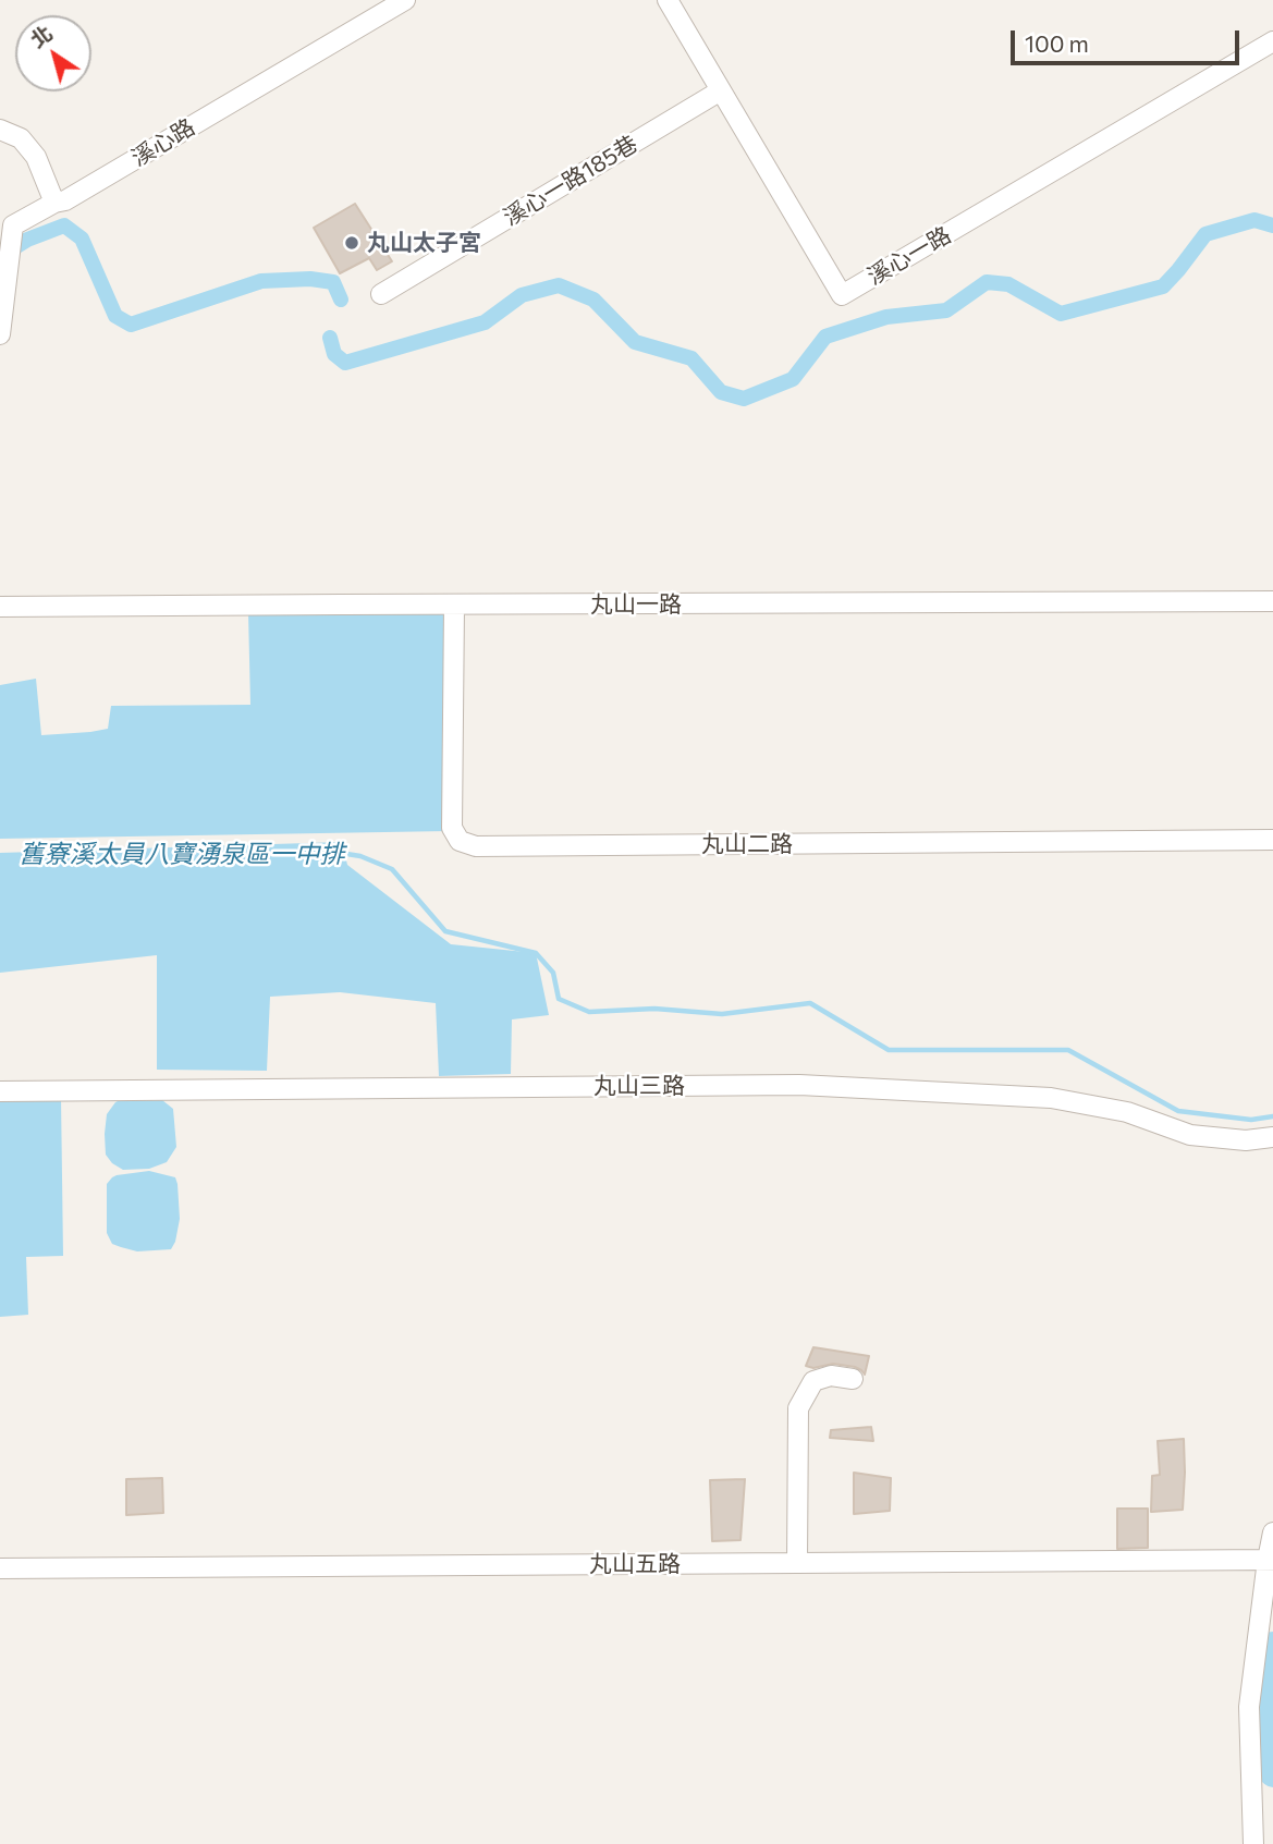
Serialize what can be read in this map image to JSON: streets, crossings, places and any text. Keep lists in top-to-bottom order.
{
  "streets": {
    "street": [
      "溪心路",
      "溪心一路185巷",
      "溪心一路",
      "丸山一路",
      "丸山二路",
      "丸山三路",
      "丸山五路"
    ]
  },
  "crossings": [
    ["溪心一路185巷", "溪心一路"],
    ["丸山一路", "丸山二路"]
  ],
  "water": ["舊寮溪太員八寶湧泉區一中排"],
  "places": ["丸山太子宮"],
  "scale_bar": "100 m",
  "north": "top left"
}
